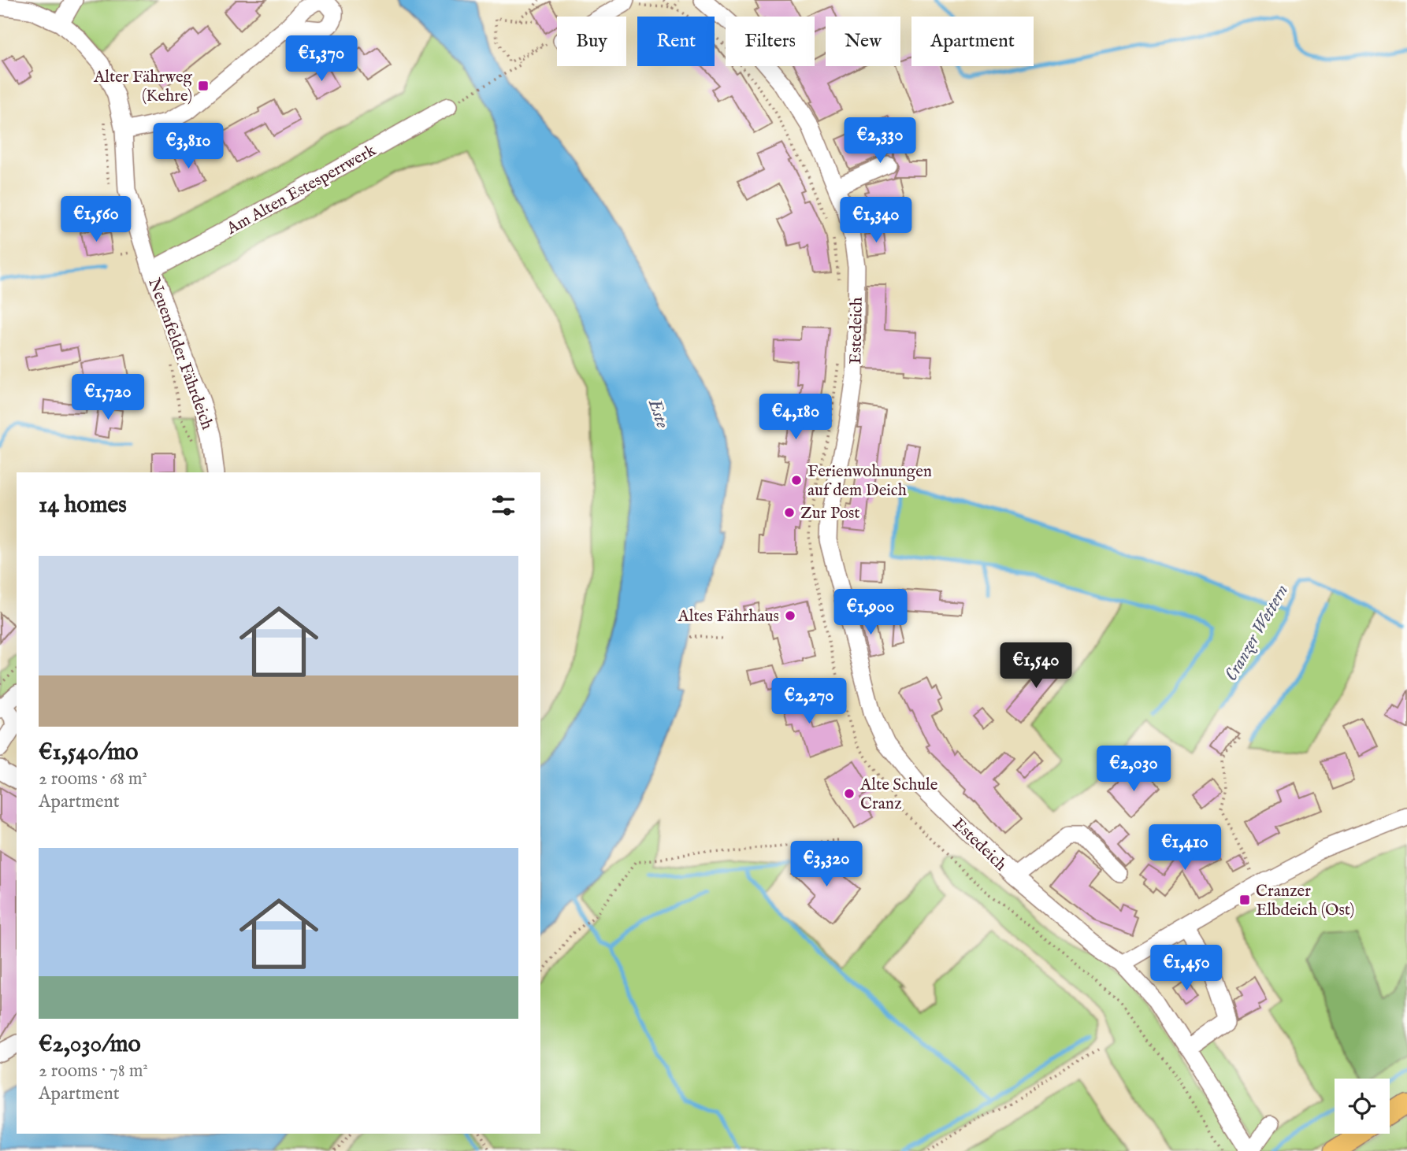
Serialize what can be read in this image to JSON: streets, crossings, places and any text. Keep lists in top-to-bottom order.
{
  "streets": {
    "street": ["Am Alten Estesperrwerk", "Estedeich", "Neuenfelder Fährdeich"]
  },
  "crossings": [
    ["Am Alten Estesperrwerk", "Neuenfelder Fährdeich"]
  ],
  "water": ["Este", "Cranzer Wettern"],
  "places": {
    "transit": ["Alter Fährweg (Kehre)", "Cranzer Elbdeich (Ost)"],
    "other": [
      "Ferienwohnungen auf dem Deich",
      "Zur Post",
      "Altes Fährhaus",
      "Alte Schule Cranz"
    ]
  },
  "page": {
    "chip": [
      "Buy",
      "Rent",
      "Filters",
      "New",
      "Apartment"
    ],
    "price": [
      "€1,370",
      "€2,330",
      "€3,810",
      "€1,560",
      "€1,340",
      "€1,720",
      "€4,180",
      "€1,900",
      "€1,540",
      "€2,270",
      "€2,030",
      "€1,410",
      "€3,320",
      "€1,450"
    ],
    "heading": "14 homes",
    "list": [
      {
        "name": "€1,540/mo",
        "note": "2 rooms · 68 m² · Apartment"
      },
      {
        "name": "€2,030/mo",
        "note": "2 rooms · 78 m² · Apartment"
      }
    ]
  }
}
